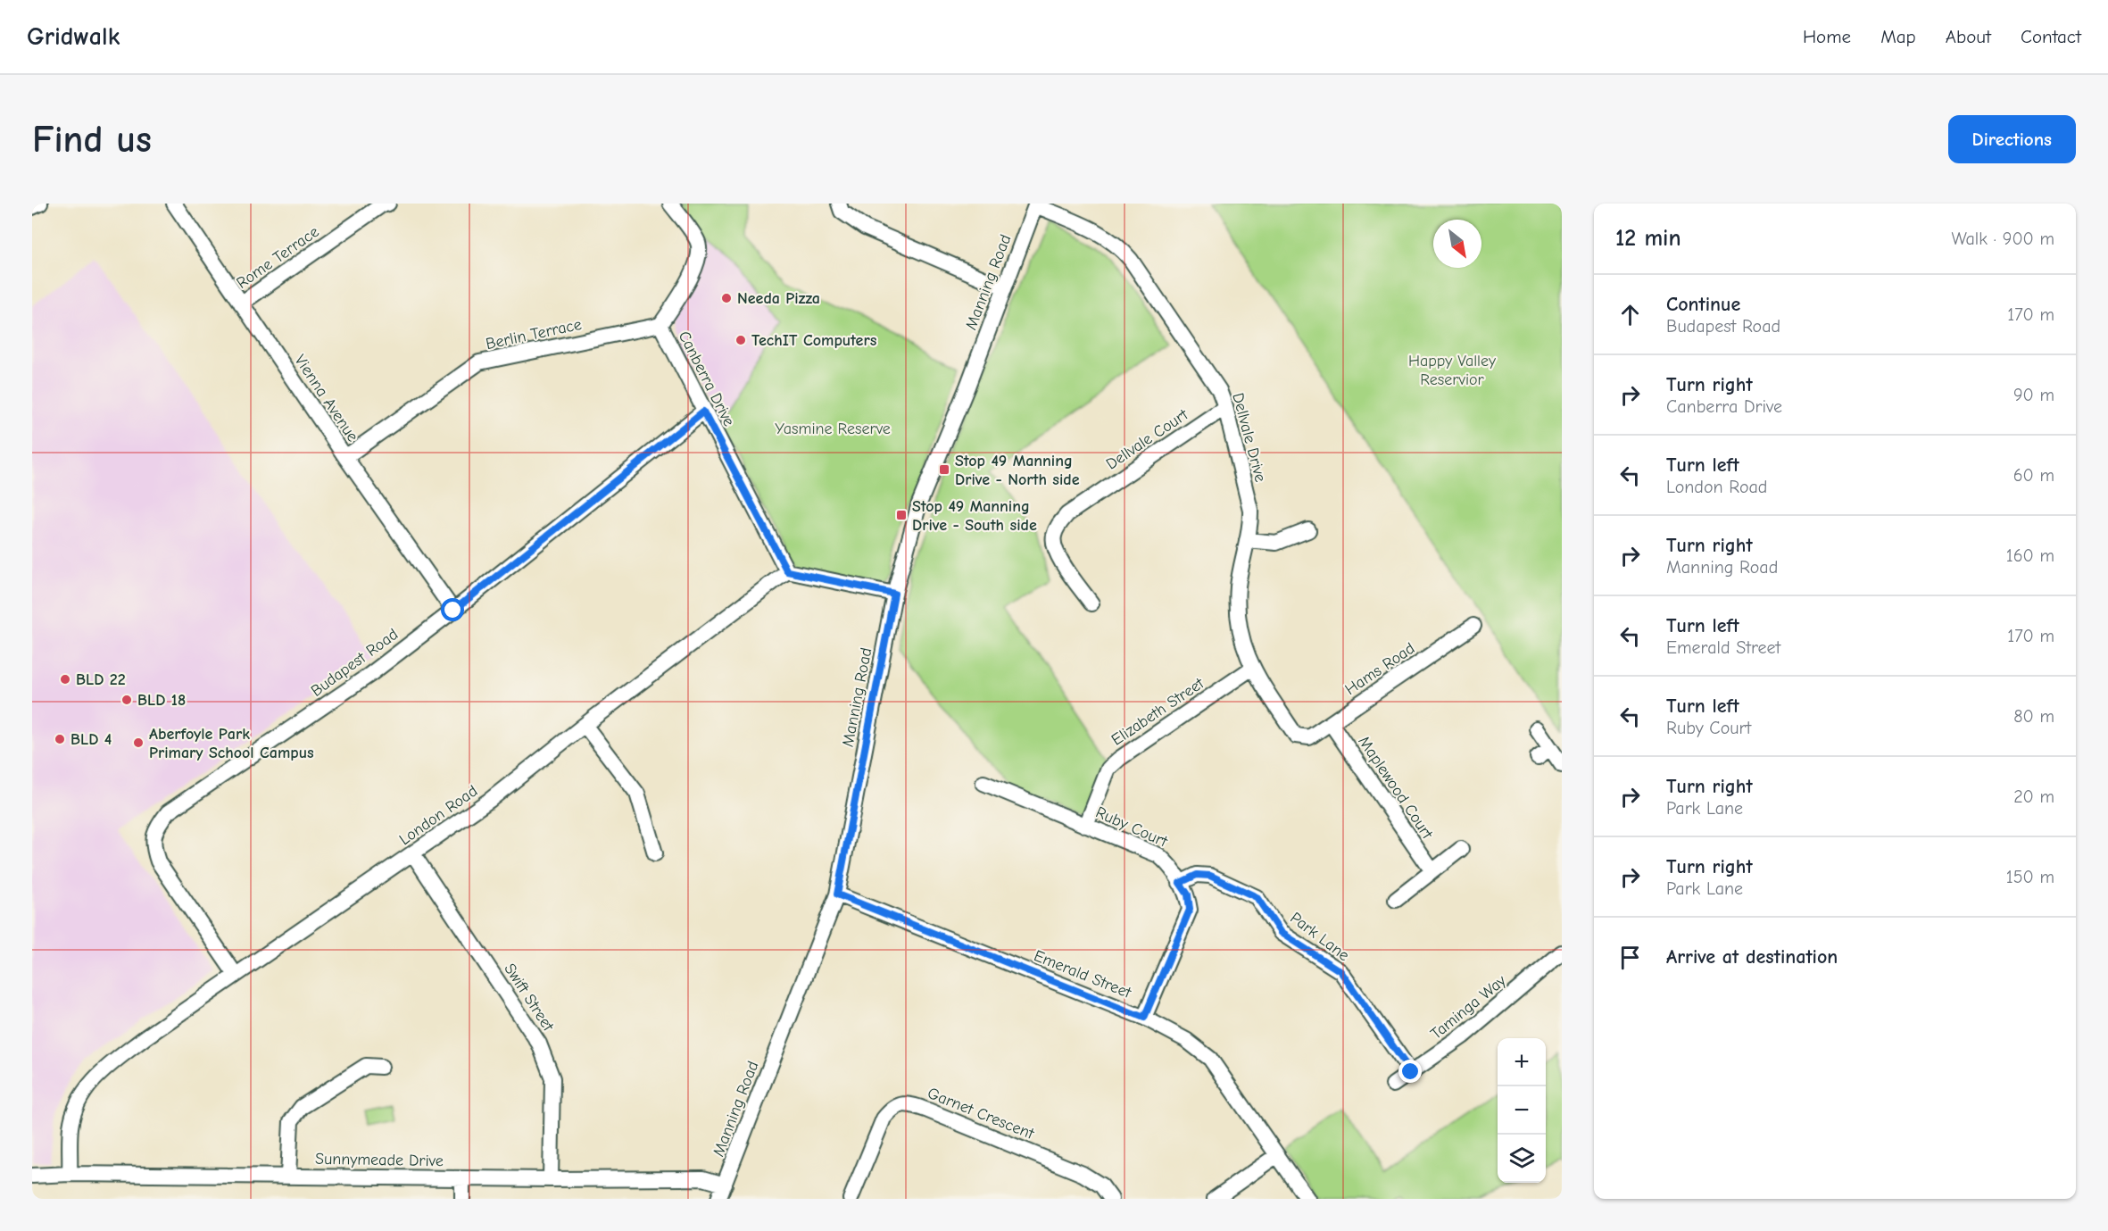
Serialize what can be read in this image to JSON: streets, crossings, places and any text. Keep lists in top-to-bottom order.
{
  "streets": {
    "street": [
      "Rome Terrace",
      "Manning Road",
      "Berlin Terrace",
      "Canberra Drive",
      "Vienna Avenue",
      "Dellvale Drive",
      "Dellvale Court",
      "Budapest Road",
      "Hams Road",
      "Elizabeth Street",
      "Maplewood Court",
      "London Road",
      "Ruby Court",
      "Park Lane",
      "Emerald Street",
      "Swift Street",
      "Taminga Way",
      "Garnet Crescent",
      "Sunnymeade Drive"
    ]
  },
  "crossings": [
    ["Rome Terrace", "Vienna Avenue"],
    ["Manning Road", "Dellvale Drive"],
    ["Manning Road", "Emerald Street"],
    ["Manning Road", "Sunnymeade Drive"],
    ["Berlin Terrace", "Canberra Drive"],
    ["Berlin Terrace", "Vienna Avenue"],
    ["Canberra Drive", "Budapest Road"],
    ["Canberra Drive", "London Road"],
    ["Vienna Avenue", "Budapest Road"],
    ["Dellvale Drive", "Dellvale Court"],
    ["Dellvale Drive", "Hams Road"],
    ["Dellvale Drive", "Elizabeth Street"],
    ["Budapest Road", "London Road"],
    ["Hams Road", "Maplewood Court"],
    ["Elizabeth Street", "Ruby Court"],
    ["London Road", "Swift Street"],
    ["London Road", "Sunnymeade Drive"],
    ["Ruby Court", "Park Lane"],
    ["Ruby Court", "Emerald Street"],
    ["Park Lane", "Taminga Way"],
    ["Swift Street", "Sunnymeade Drive"]
  ],
  "parks": ["Happy Valley Reservior", "Yasmine Reserve"],
  "places": {
    "other": [
      "Needa Pizza",
      "TechIT Computers",
      "BLD 22",
      "BLD 18",
      "BLD 4",
      "Aberfoyle Park Primary School Campus"
    ],
    "transit": ["Stop 49 Manning Drive - North side", "Stop 49 Manning Drive - South side"]
  },
  "north": "bottom right",
  "page": {
    "header": "Gridwalk",
    "nav": [
      "Home",
      "Map",
      "About",
      "Contact"
    ],
    "buttons": "Directions",
    "title": "Find us",
    "heading": ["12 min", "Walk · 900 m"],
    "list": [
      ["Continue", "Budapest Road", "170 m"],
      ["Turn right", "Canberra Drive", "90 m"],
      ["Turn left", "London Road", "60 m"],
      ["Turn right", "Manning Road", "160 m"],
      ["Turn left", "Emerald Street", "170 m"],
      ["Turn left", "Ruby Court", "80 m"],
      ["Turn right", "Park Lane", "20 m"],
      ["Turn right", "Park Lane", "150 m"],
      "Arrive at destination"
    ],
    "map_buttons": ["+", "−"]
  }
}
